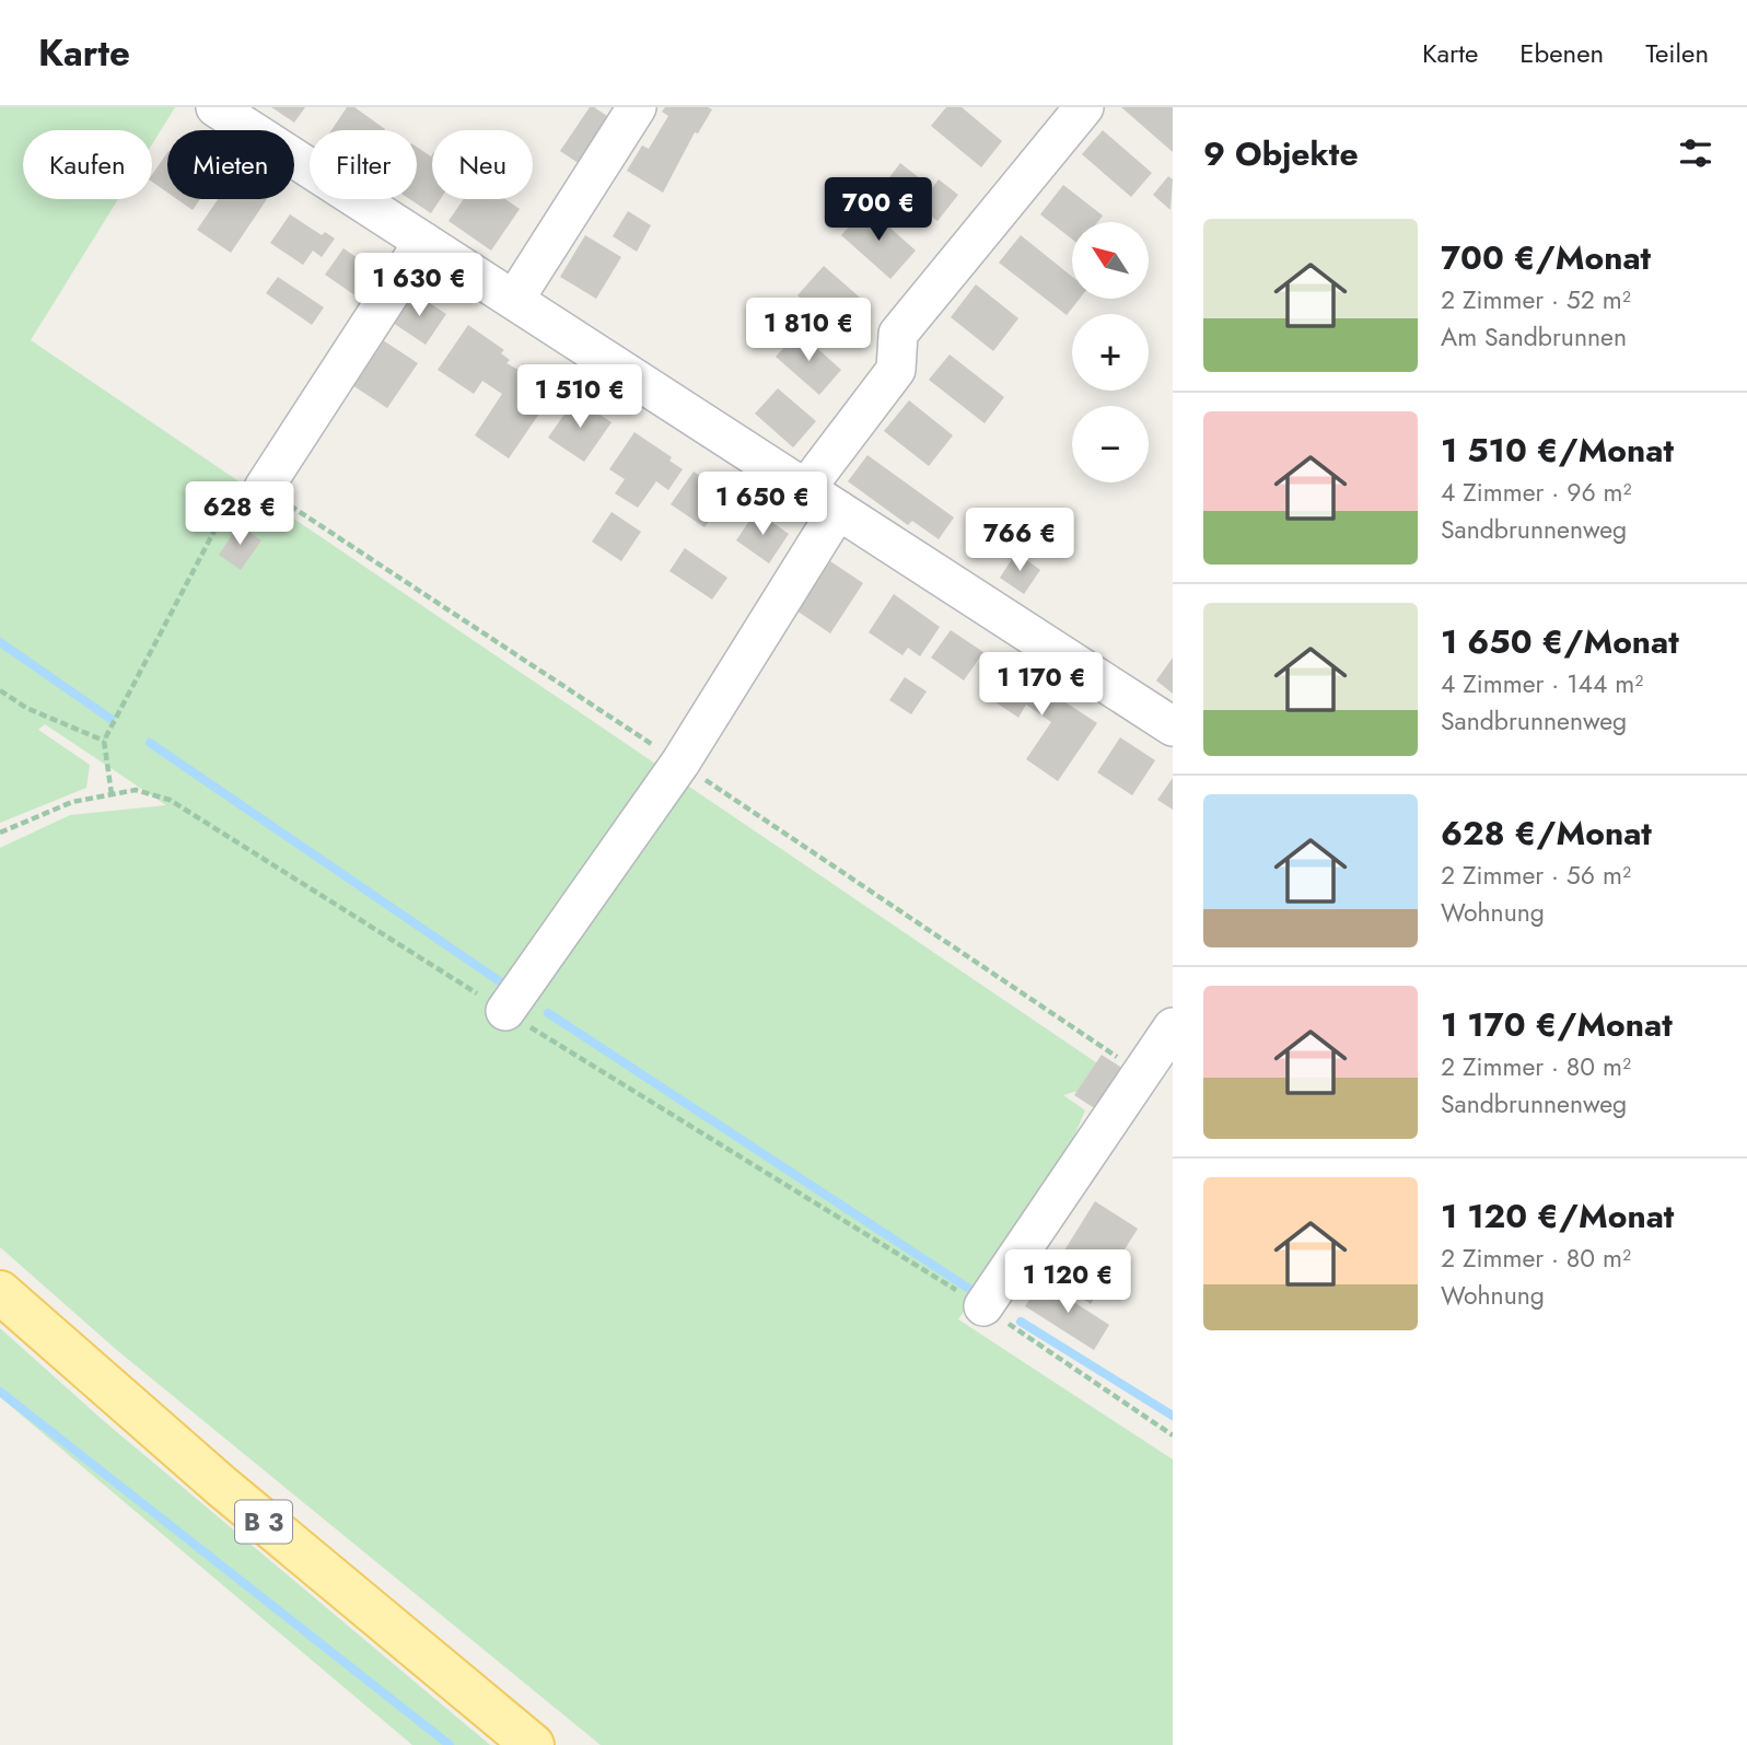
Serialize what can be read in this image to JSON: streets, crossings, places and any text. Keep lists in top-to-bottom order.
{
  "streets": {
    "main road": ["B 3"]
  },
  "north": "top left",
  "page": {
    "header": "Karte",
    "nav": ["Karte", "Ebenen", "Teilen"],
    "heading": "9 Objekte",
    "chip": [
      "Kaufen",
      "Mieten",
      "Filter",
      "Neu"
    ],
    "price": [
      "700 €",
      "1 630 €",
      "1 810 €",
      "1 510 €",
      "1 650 €",
      "628 €",
      "766 €",
      "1 170 €",
      "1 120 €"
    ],
    "list": [
      {
        "name": "700 €/Monat",
        "note": "2 Zimmer · 52 m² · Am Sandbrunnen"
      },
      {
        "name": "1 510 €/Monat",
        "note": "4 Zimmer · 96 m² · Sandbrunnenweg"
      },
      {
        "name": "1 650 €/Monat",
        "note": "4 Zimmer · 144 m² · Sandbrunnenweg"
      },
      {
        "name": "628 €/Monat",
        "note": "2 Zimmer · 56 m² · Wohnung"
      },
      {
        "name": "1 170 €/Monat",
        "note": "2 Zimmer · 80 m² · Sandbrunnenweg"
      },
      {
        "name": "1 120 €/Monat",
        "note": "2 Zimmer · 80 m² · Wohnung"
      }
    ],
    "map_buttons": ["+", "−"]
  }
}
